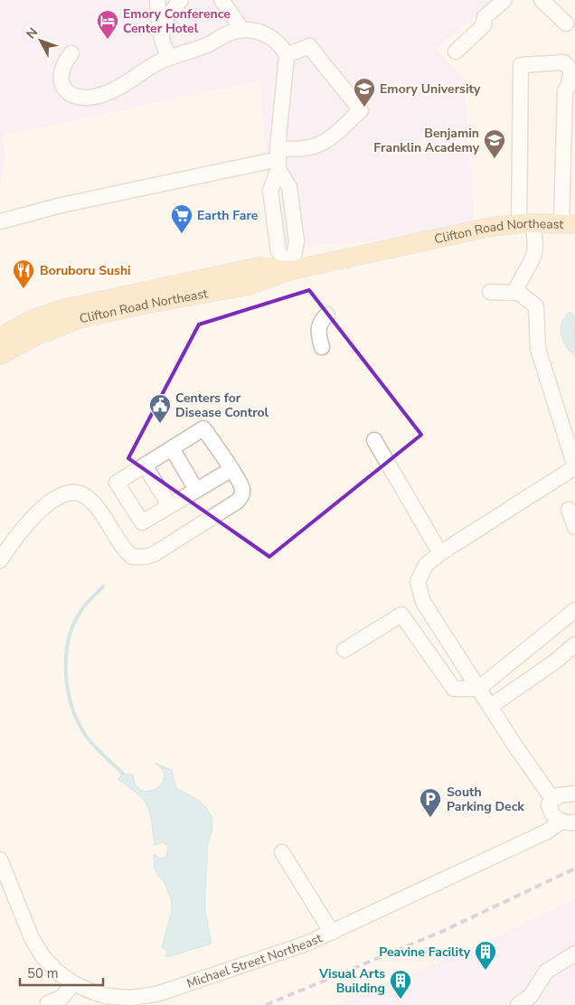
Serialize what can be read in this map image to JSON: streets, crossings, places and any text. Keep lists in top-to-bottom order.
{
  "streets": {
    "main road": ["Clifton Road Northeast"],
    "street": ["Michael Street Northeast"]
  },
  "places": {
    "hotel": ["Emory Conference Center Hotel"],
    "school or university": ["Emory University", "Benjamin Franklin Academy"],
    "supermarket": ["Earth Fare"],
    "restaurant": ["Boruboru Sushi"],
    "public building": ["Centers for Disease Control"],
    "parking": ["South Parking Deck"],
    "building": ["Peavine Facility", "Visual Arts Building"]
  },
  "scale_bar": "50 m",
  "north": "top left"
}
